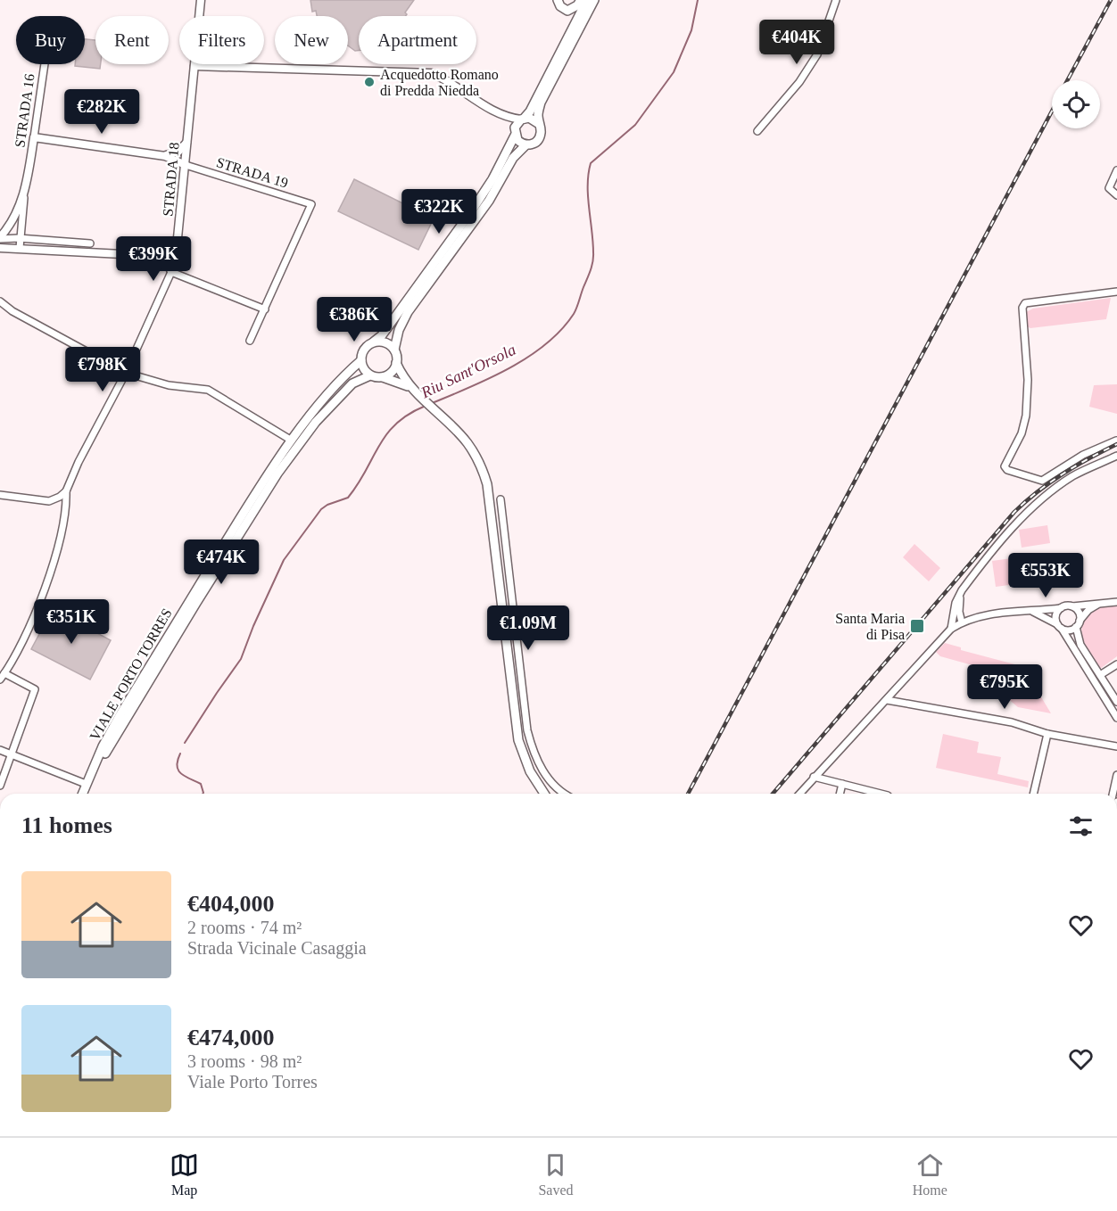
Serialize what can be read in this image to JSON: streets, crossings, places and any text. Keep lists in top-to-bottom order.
{
  "streets": {
    "main road": ["VIALE PORTO TORRES"],
    "street": ["STRADA 16", "STRADA 19", "STRADA 18"]
  },
  "crossings": [
    ["STRADA 19", "STRADA 18"]
  ],
  "water": ["Riu Sant'Orsola"],
  "places": {
    "other": ["Acquedotto Romano di Predda Niedda"],
    "transit": ["Santa Maria di Pisa"]
  },
  "page": {
    "chip": [
      "Buy",
      "Rent",
      "Filters",
      "New",
      "Apartment"
    ],
    "price": [
      "€404K",
      "€282K",
      "€322K",
      "€399K",
      "€386K",
      "€798K",
      "€474K",
      "€553K",
      "€351K",
      "€1.09M",
      "€795K"
    ],
    "heading": "11 homes",
    "list": [
      {
        "name": "€404,000",
        "note": "2 rooms · 74 m² · Strada Vicinale Casaggia"
      },
      {
        "name": "€474,000",
        "note": "3 rooms · 98 m² · Viale Porto Torres"
      }
    ],
    "tabs": ["Map", "Saved", "Home"]
  }
}
